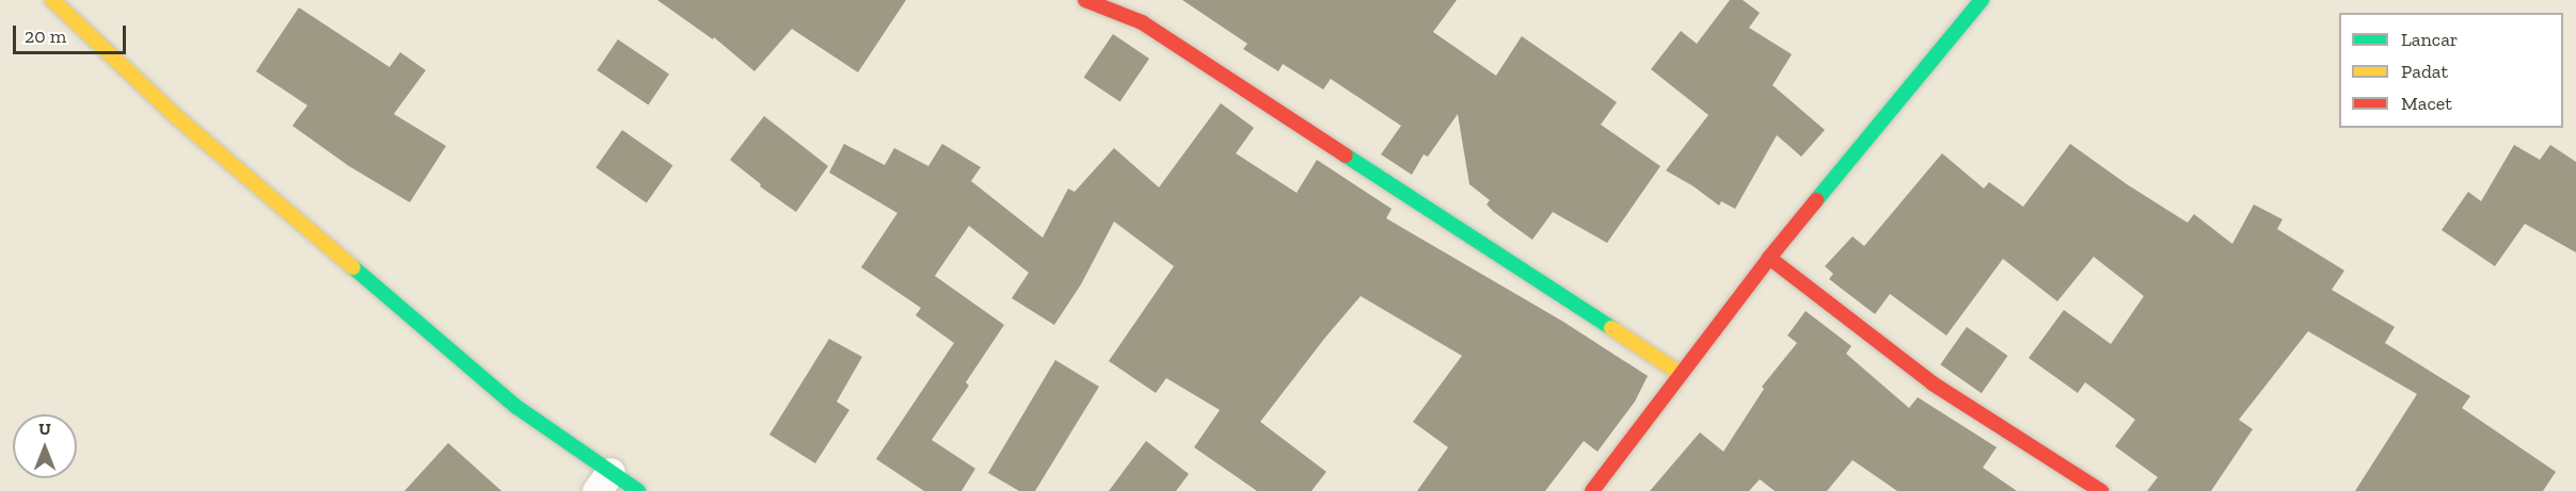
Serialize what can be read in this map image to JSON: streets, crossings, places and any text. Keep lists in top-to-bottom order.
{
  "legend": ["Lancar", "Padat", "Macet"],
  "scale_bar": "20 m",
  "north": "top"
}
